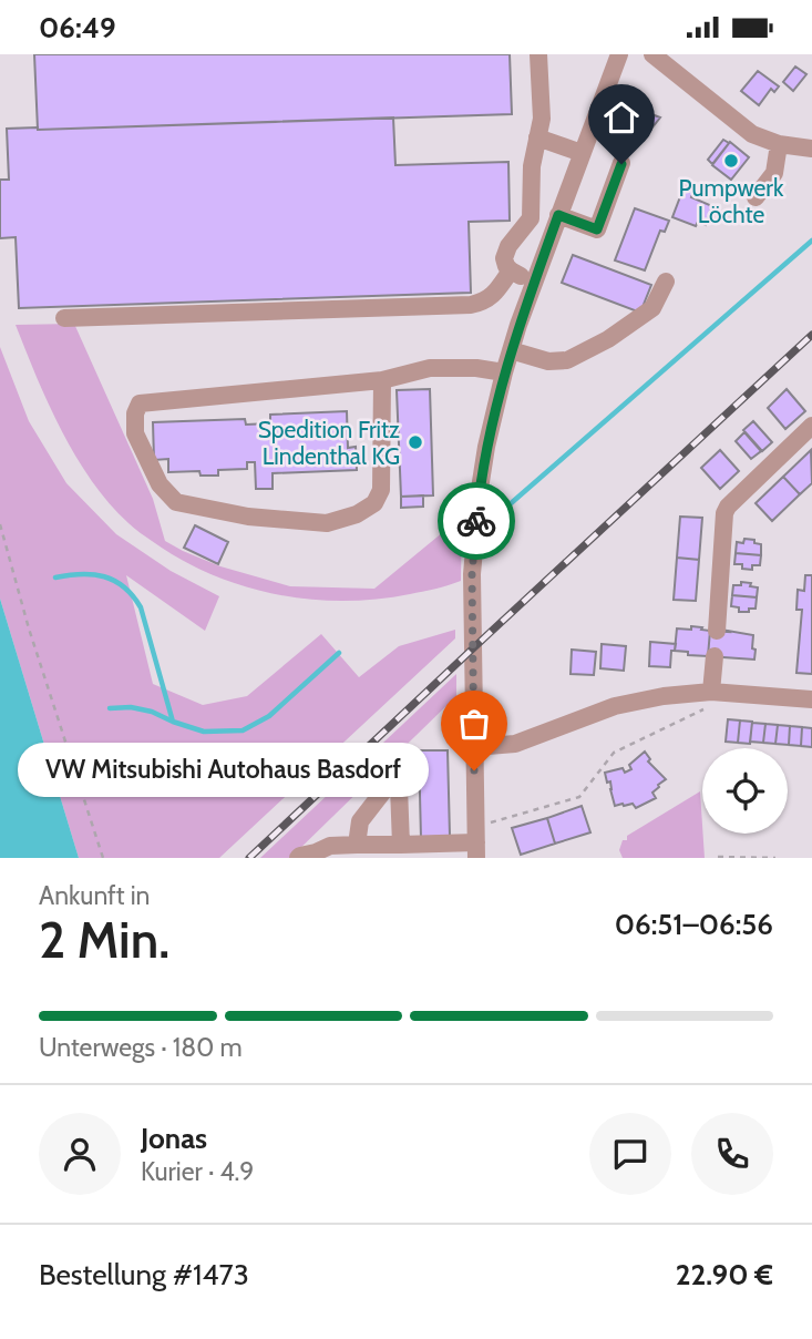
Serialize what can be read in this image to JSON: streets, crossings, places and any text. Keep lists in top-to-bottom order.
{
  "places": ["Pumpwerk Löchte", "Spedition Fritz Lindenthal KG", "VW Mitsubishi Autohaus Basdorf"],
  "page": {
    "status": "06:49",
    "bubble": "VW Mitsubishi Autohaus Basdorf",
    "heading": ["2 Min.", "Ankunft in", "06:51–06:56"],
    "panel": [
      "Jonas",
      "Kurier · 4.9",
      "Bestellung #1473",
      "22.90 €"
    ],
    "bar": "Unterwegs · 180 m"
  }
}
